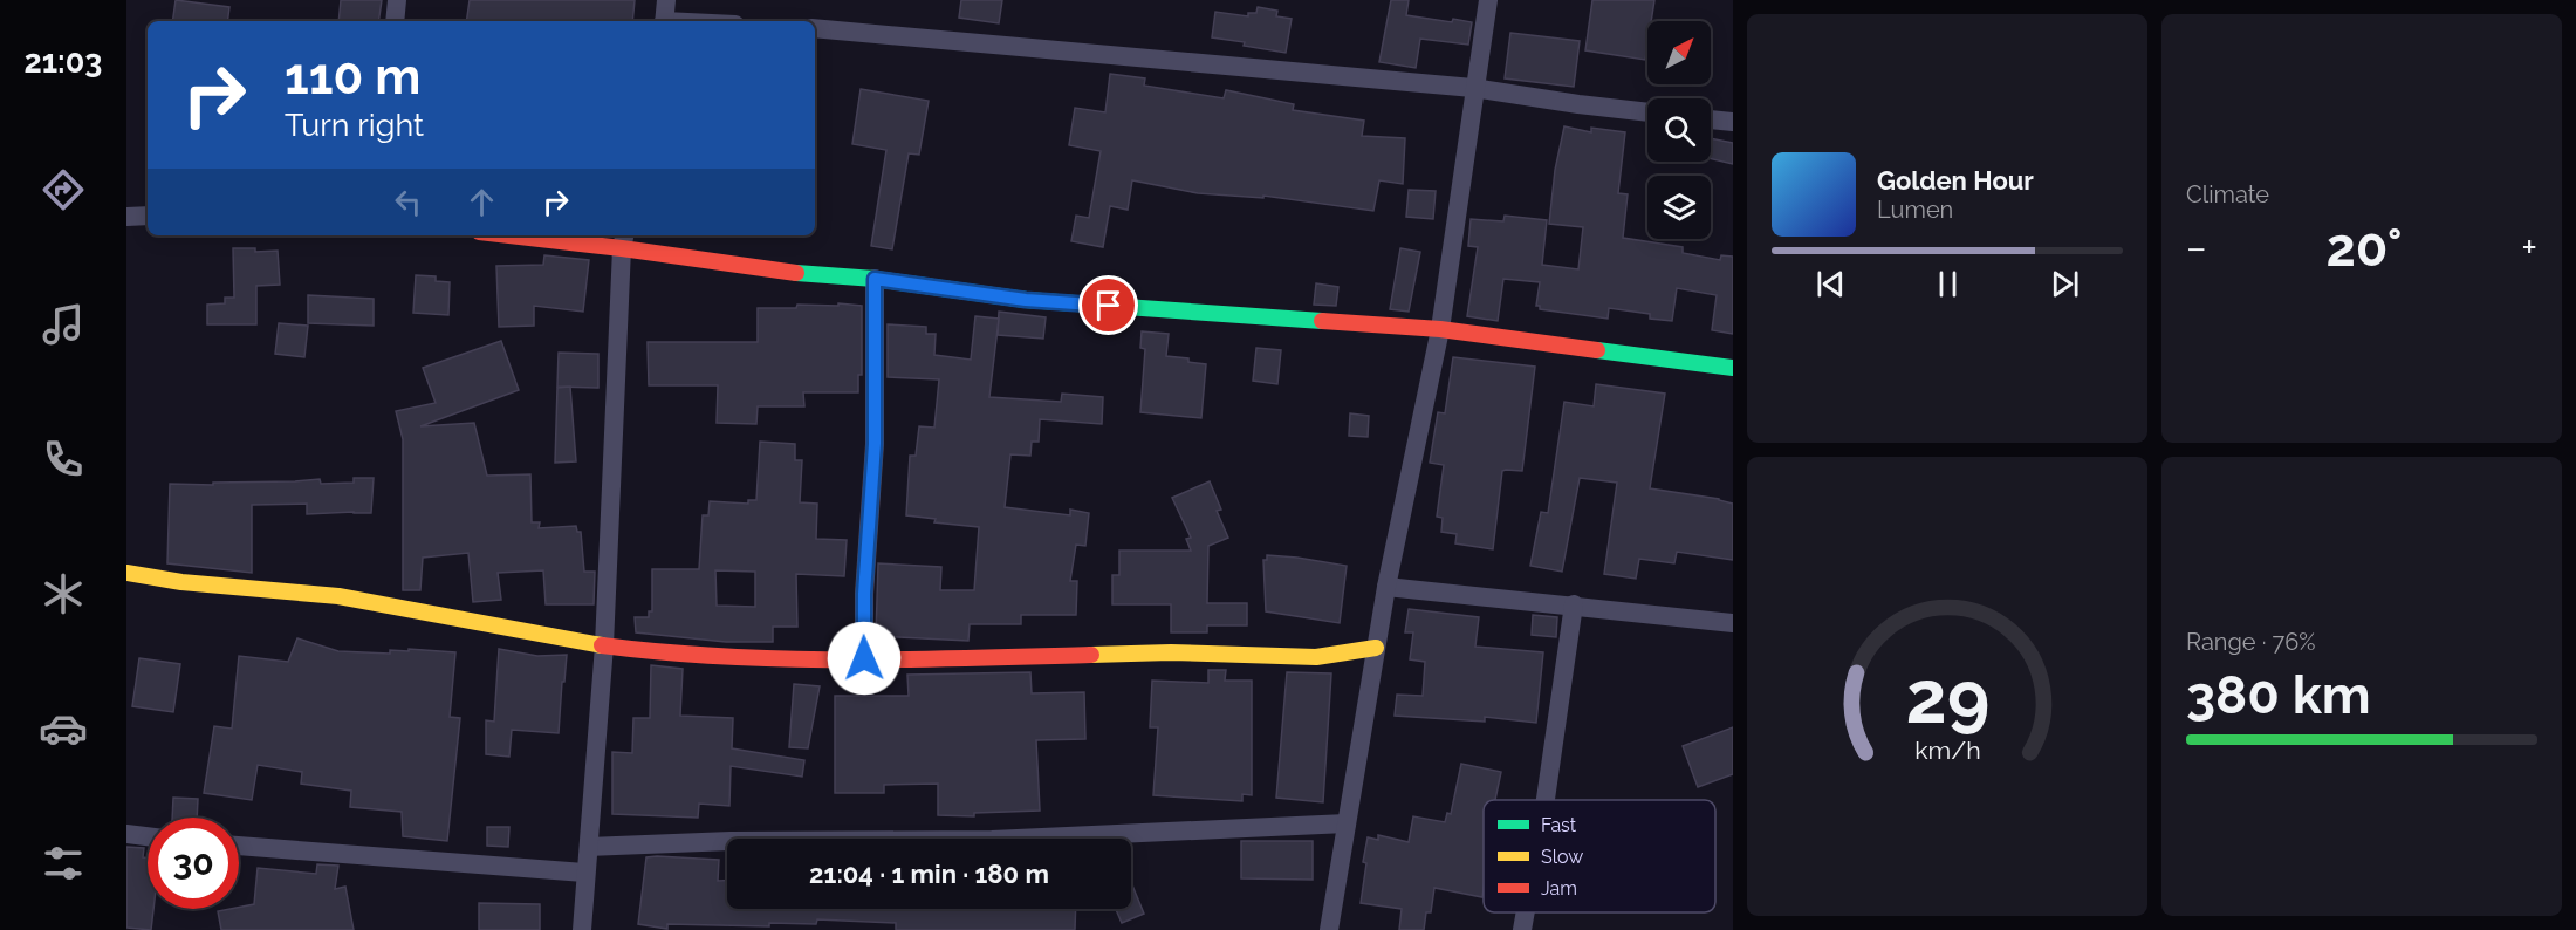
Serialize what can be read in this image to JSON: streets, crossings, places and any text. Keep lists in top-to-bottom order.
{
  "legend": ["Fast", "Slow", "Jam"],
  "north": "top right",
  "page": {
    "tabs": "21:03",
    "tile": [
      "Climate",
      ["Range · 76%", "380 km"]
    ],
    "turn": ["110 m", "Turn right"],
    "song": ["Golden Hour", "Lumen"],
    "heat": ["−", "20°", "+"],
    "limit": "30",
    "trip": "21:04 · 1 min · 180 m",
    "gauge": ["29", "km/h"]
  }
}
